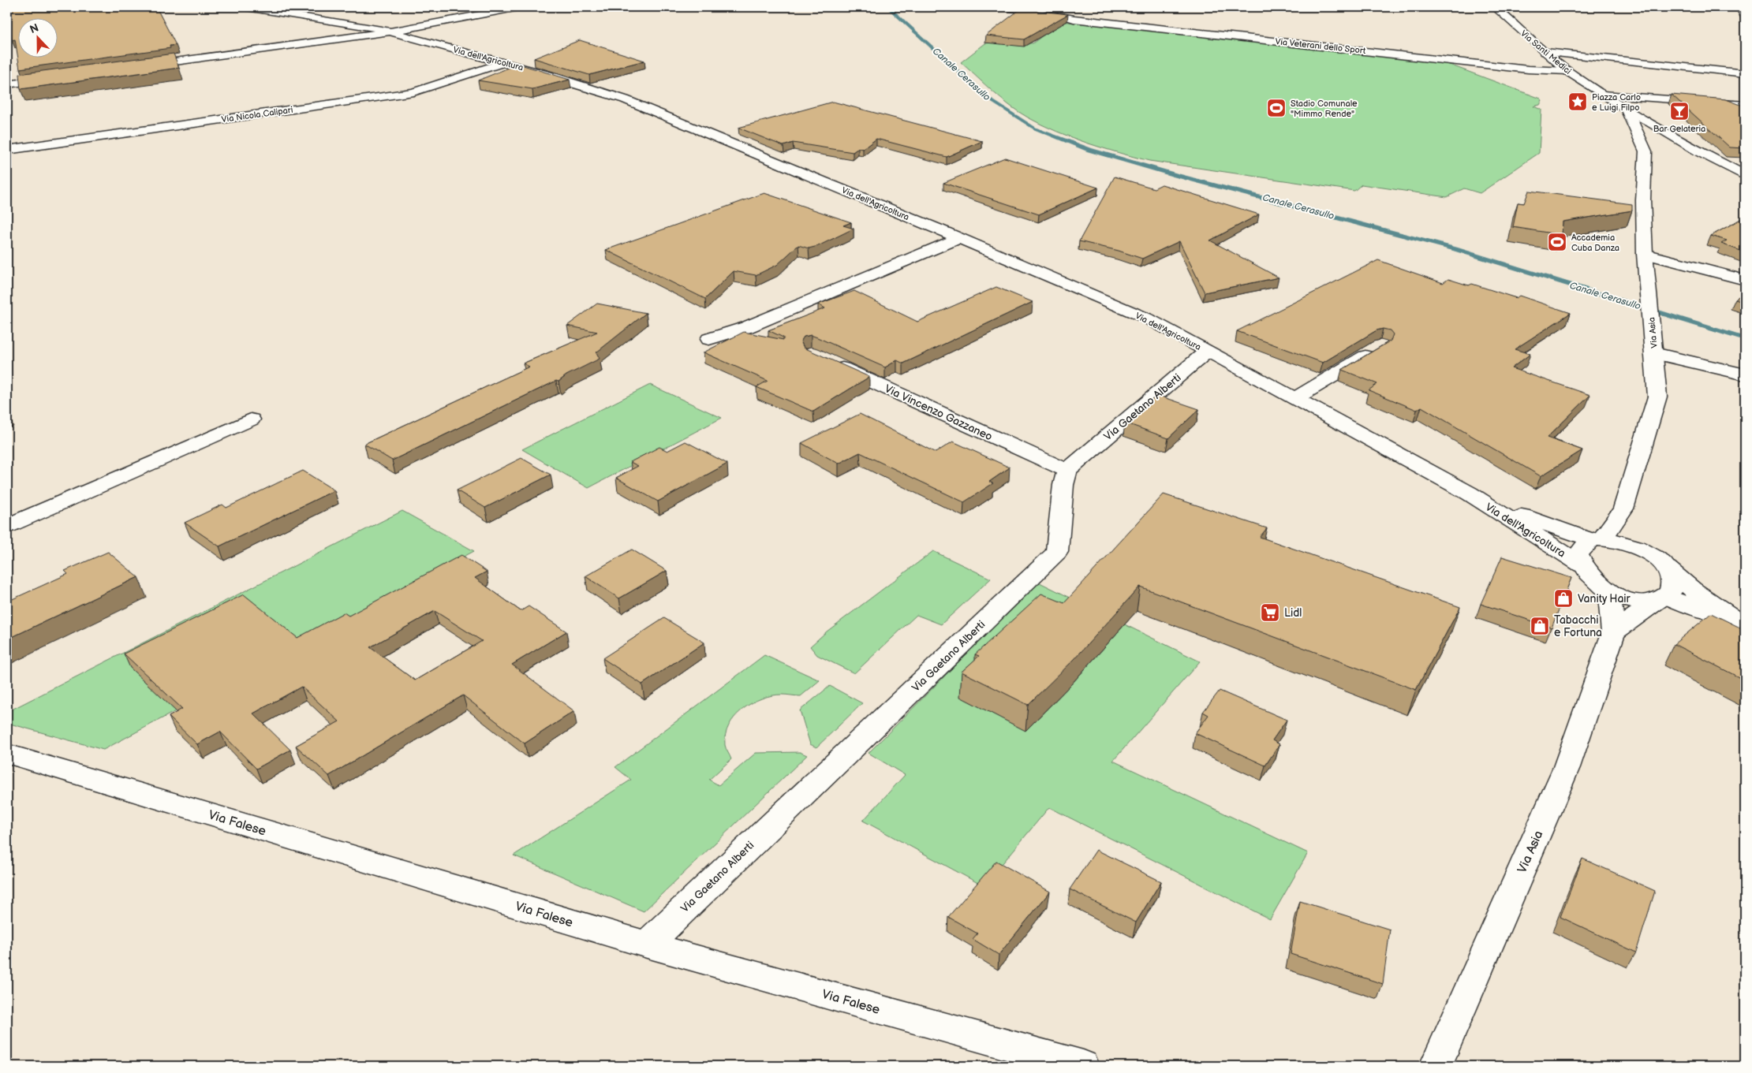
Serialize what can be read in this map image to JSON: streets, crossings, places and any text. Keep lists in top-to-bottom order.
{
  "streets": {
    "street": [
      "Via Veterani dello Sport",
      "Via Santi Medici",
      "Via dell'Agricoltura",
      "Via Nicola Calipari",
      "Via Asia",
      "Via Gaetano Alberti",
      "Via Vincenzo Gazzaneo",
      "Via Falese"
    ]
  },
  "crossings": [
    ["Via Veterani dello Sport", "Via Santi Medici"],
    ["Via dell'Agricoltura", "Via Nicola Calipari"],
    ["Via dell'Agricoltura", "Via Asia"],
    ["Via dell'Agricoltura", "Via Gaetano Alberti"],
    ["Via Gaetano Alberti", "Via Vincenzo Gazzaneo"],
    ["Via Gaetano Alberti", "Via Falese"]
  ],
  "water": ["Canale Cerasullo"],
  "places": {
    "place": ["Piazza Carlo e Luigi Filpo"],
    "sports": ["Stadio Comunale \"Mimmo Rende\"", "Accademia Cuba Danza"],
    "bar": ["Bar Gelateria"],
    "shop": ["Vanity Hair", "Tabacchi e Fortuna"],
    "supermarket": ["Lidl"]
  },
  "north": "top"
}
